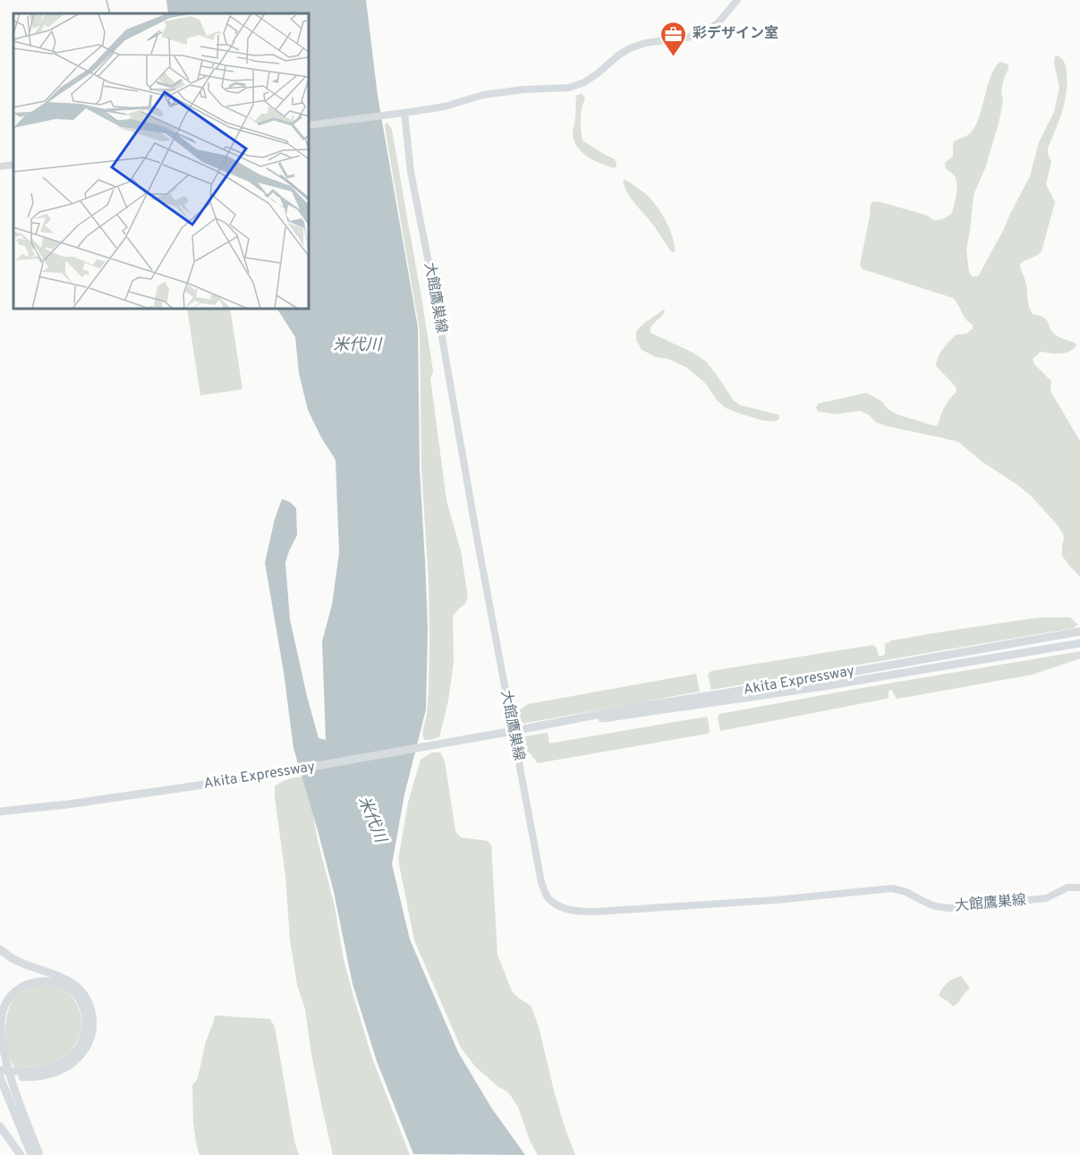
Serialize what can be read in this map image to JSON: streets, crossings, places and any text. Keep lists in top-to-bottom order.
{
  "streets": {
    "highway": ["Akita Expressway"],
    "main road": ["大館鷹巣線"]
  },
  "water": ["米代川"],
  "places": {
    "office": ["彩デザイン室"]
  }
}
